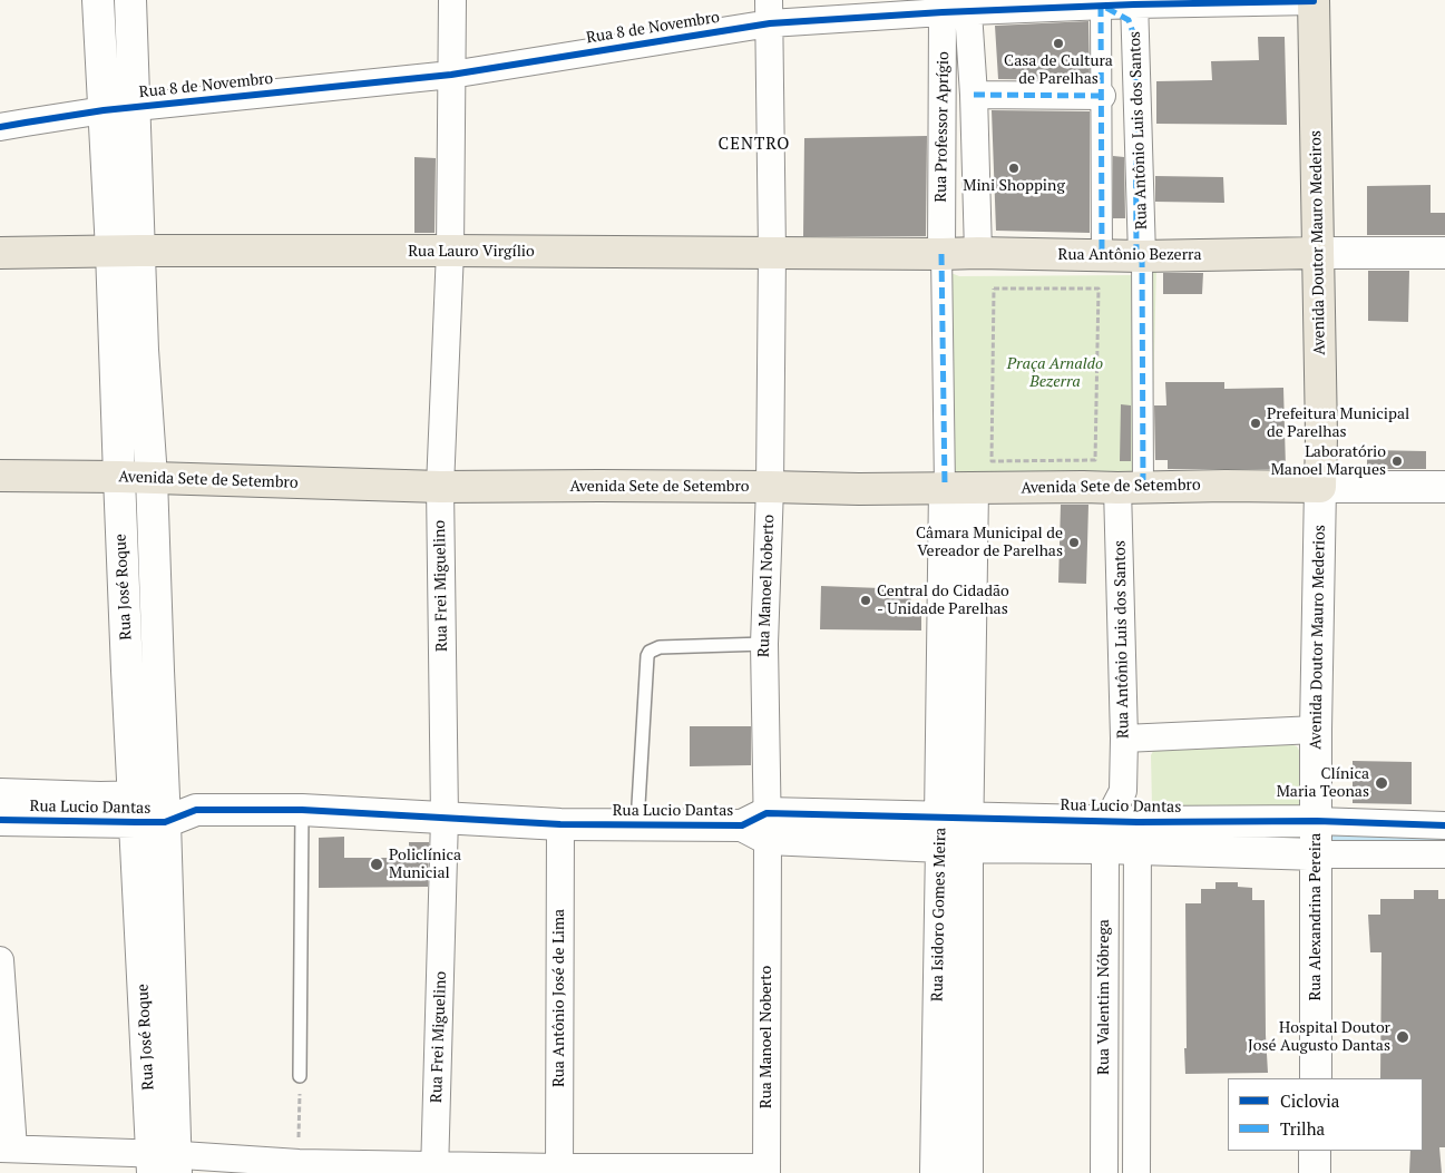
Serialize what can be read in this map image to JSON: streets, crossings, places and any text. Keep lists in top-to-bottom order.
{
  "streets": {
    "main road": [
      "Avenida Doutor Mauro Medeiros",
      "Rua Lauro Virgílio",
      "Rua Antônio Bezerra",
      "Avenida Sete de Setembro"
    ],
    "street": [
      "Rua 8 de Novembro",
      "Rua Professor Aprígio",
      "Rua Antônio Luis dos Santos",
      "Rua Frei Miguelino",
      "Rua Manoel Noberto",
      "Rua José Roque",
      "Avenida Doutor Mauro Mederios",
      "Rua Lucio Dantas",
      "Rua Isidoro Gomes Meira",
      "Rua Alexandrina Pereira",
      "Rua Valentim Nóbrega",
      "Rua Antônio José de Lima"
    ]
  },
  "crossings": [
    ["Rua 8 de Novembro", "Rua Professor Aprígio"],
    ["Rua 8 de Novembro", "Rua Antônio Luis dos Santos"],
    ["Rua 8 de Novembro", "Avenida Doutor Mauro Medeiros"],
    ["Rua 8 de Novembro", "Rua Frei Miguelino"],
    ["Rua 8 de Novembro", "Rua Manoel Noberto"],
    ["Rua 8 de Novembro", "Rua José Roque"],
    ["Rua Professor Aprígio", "Rua Lauro Virgílio"],
    ["Rua Professor Aprígio", "Rua Antônio Bezerra"],
    ["Rua Antônio Luis dos Santos", "Rua Antônio Bezerra"],
    ["Rua Antônio Luis dos Santos", "Avenida Sete de Setembro"],
    ["Rua Antônio Luis dos Santos", "Rua Lucio Dantas"],
    ["Rua Antônio Luis dos Santos", "Rua Valentim Nóbrega"],
    ["Avenida Doutor Mauro Medeiros", "Rua Antônio Bezerra"],
    ["Avenida Doutor Mauro Medeiros", "Avenida Sete de Setembro"],
    ["Avenida Doutor Mauro Medeiros", "Avenida Doutor Mauro Mederios"],
    ["Rua Lauro Virgílio", "Rua Antônio Bezerra"],
    ["Rua Lauro Virgílio", "Rua Frei Miguelino"],
    ["Rua Lauro Virgílio", "Rua Manoel Noberto"],
    ["Rua Lauro Virgílio", "Rua José Roque"],
    ["Avenida Sete de Setembro", "Rua Frei Miguelino"],
    ["Avenida Sete de Setembro", "Rua Manoel Noberto"],
    ["Avenida Sete de Setembro", "Rua José Roque"],
    ["Avenida Sete de Setembro", "Avenida Doutor Mauro Mederios"],
    ["Avenida Sete de Setembro", "Rua Isidoro Gomes Meira"],
    ["Rua Frei Miguelino", "Rua Lucio Dantas"],
    ["Rua Manoel Noberto", "Rua Lucio Dantas"],
    ["Rua José Roque", "Rua Lucio Dantas"],
    ["Avenida Doutor Mauro Mederios", "Rua Lucio Dantas"],
    ["Avenida Doutor Mauro Mederios", "Rua Alexandrina Pereira"],
    ["Rua Lucio Dantas", "Rua Isidoro Gomes Meira"],
    ["Rua Lucio Dantas", "Rua Alexandrina Pereira"],
    ["Rua Lucio Dantas", "Rua Valentim Nóbrega"],
    ["Rua Lucio Dantas", "Rua Antônio José de Lima"]
  ],
  "districts": ["CENTRO"],
  "parks": ["Praça Arnaldo Bezerra"],
  "places": [
    "Casa de Cultura de Parelhas",
    "Mini Shopping",
    "Prefeitura Municipal de Parelhas",
    "Laboratório Manoel Marques",
    "Câmara Municipal de Vereador de Parelhas",
    "Central do Cidadão - Unidade Parelhas",
    "Clínica Maria Teonas",
    "Policlínica Municial",
    "Hospital Doutor José Augusto Dantas"
  ],
  "legend": ["Ciclovia", "Trilha"]
}
